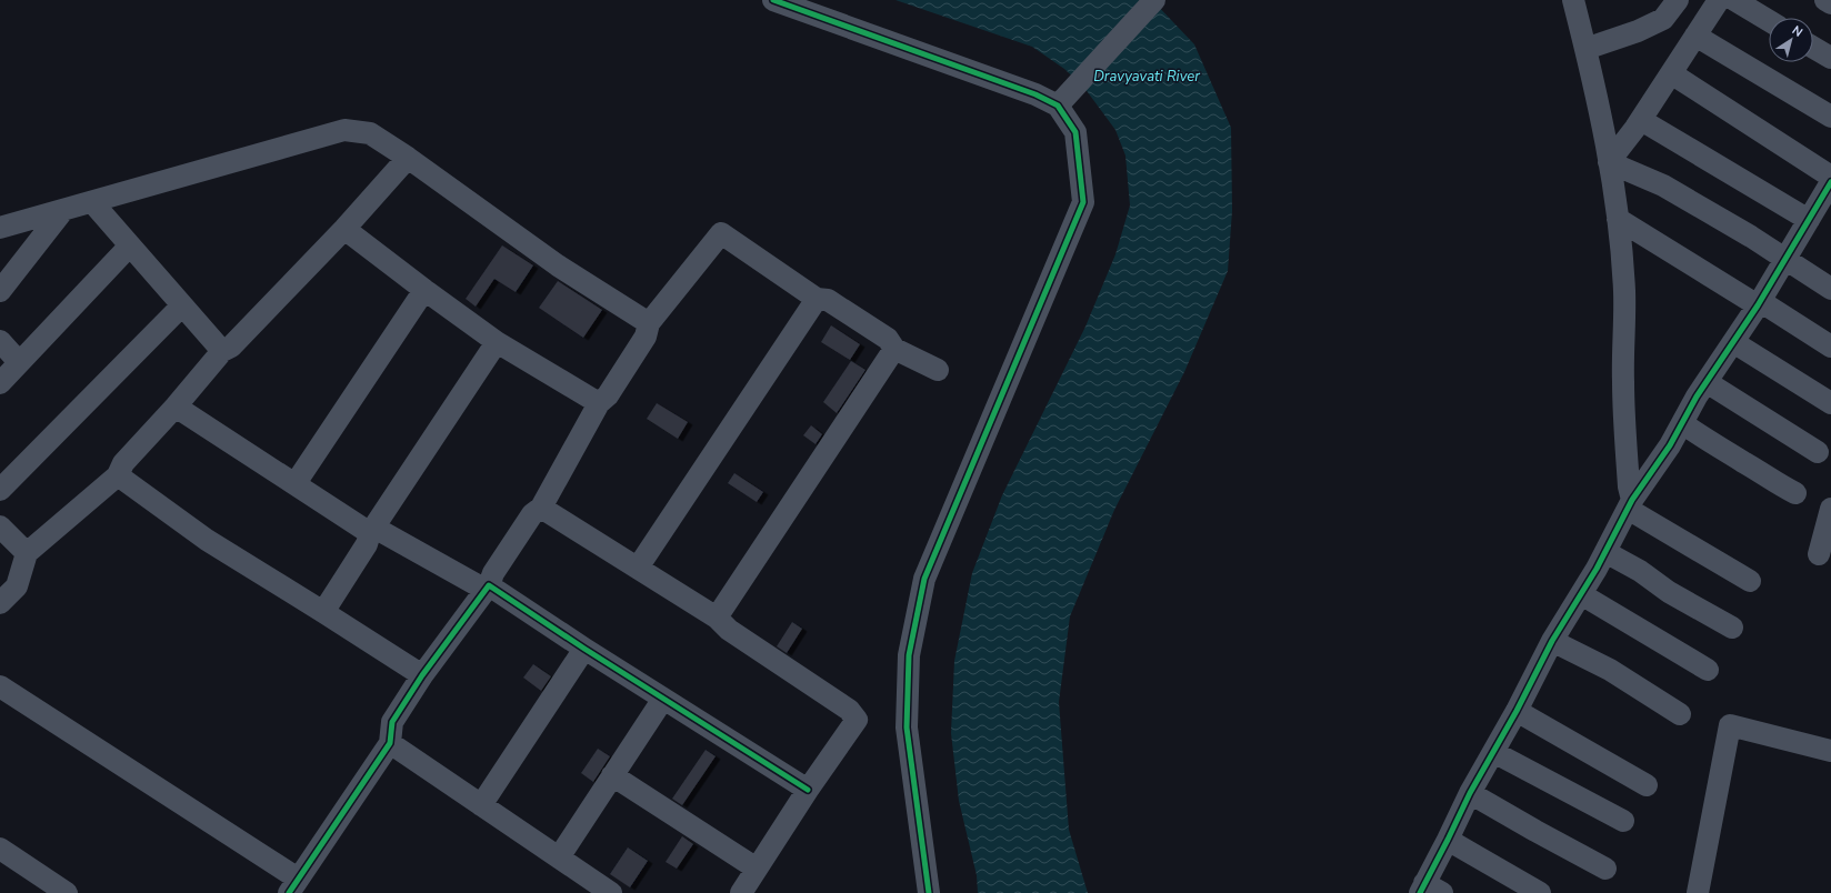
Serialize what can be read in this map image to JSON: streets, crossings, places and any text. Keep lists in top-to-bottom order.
{
  "water": ["Dravyavati River"],
  "north": "top right"
}
